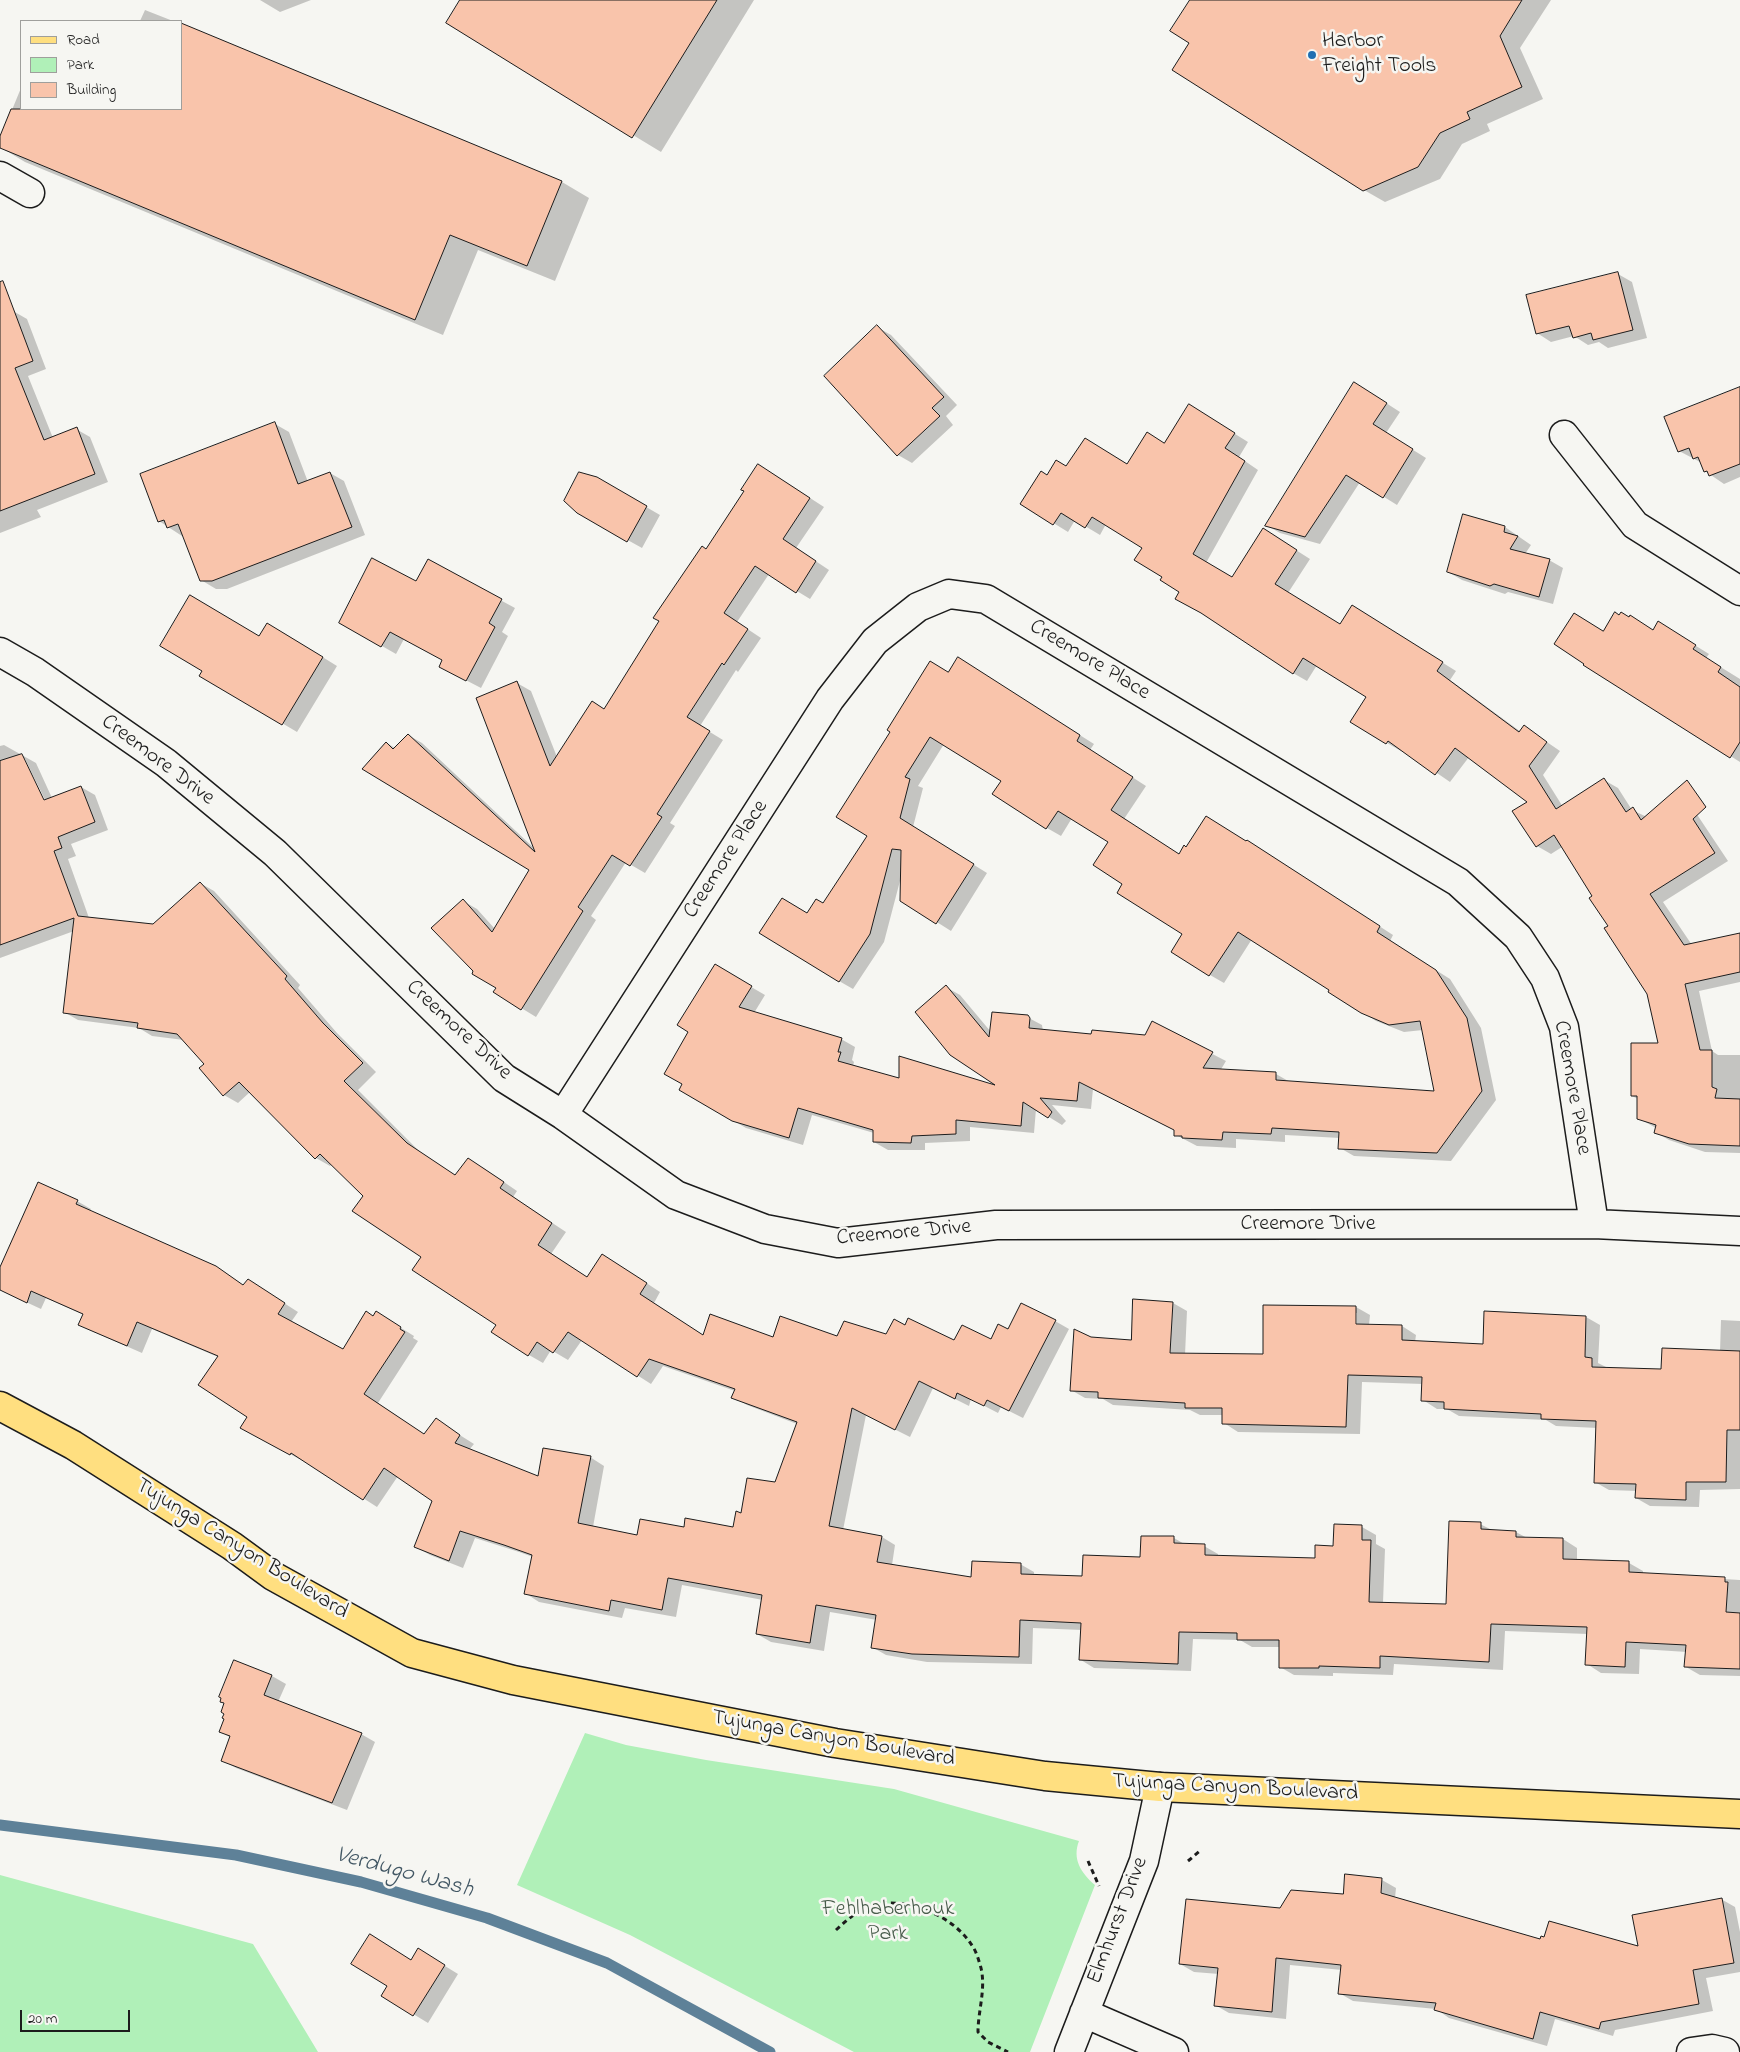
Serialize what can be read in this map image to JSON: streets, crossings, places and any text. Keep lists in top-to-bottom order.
{
  "streets": {
    "main road": ["Tujunga Canyon Boulevard"],
    "street": ["Creemore Place", "Creemore Drive", "Elmhurst Drive"]
  },
  "crossings": [
    ["Creemore Place", "Creemore Drive"],
    ["Tujunga Canyon Boulevard", "Elmhurst Drive"]
  ],
  "water": ["Verdugo Wash"],
  "parks": ["Fehlhaberhouk Park"],
  "places": ["Harbor Freight Tools"],
  "legend": ["Road", "Park", "Building"],
  "scale_bar": "20 m"
}
